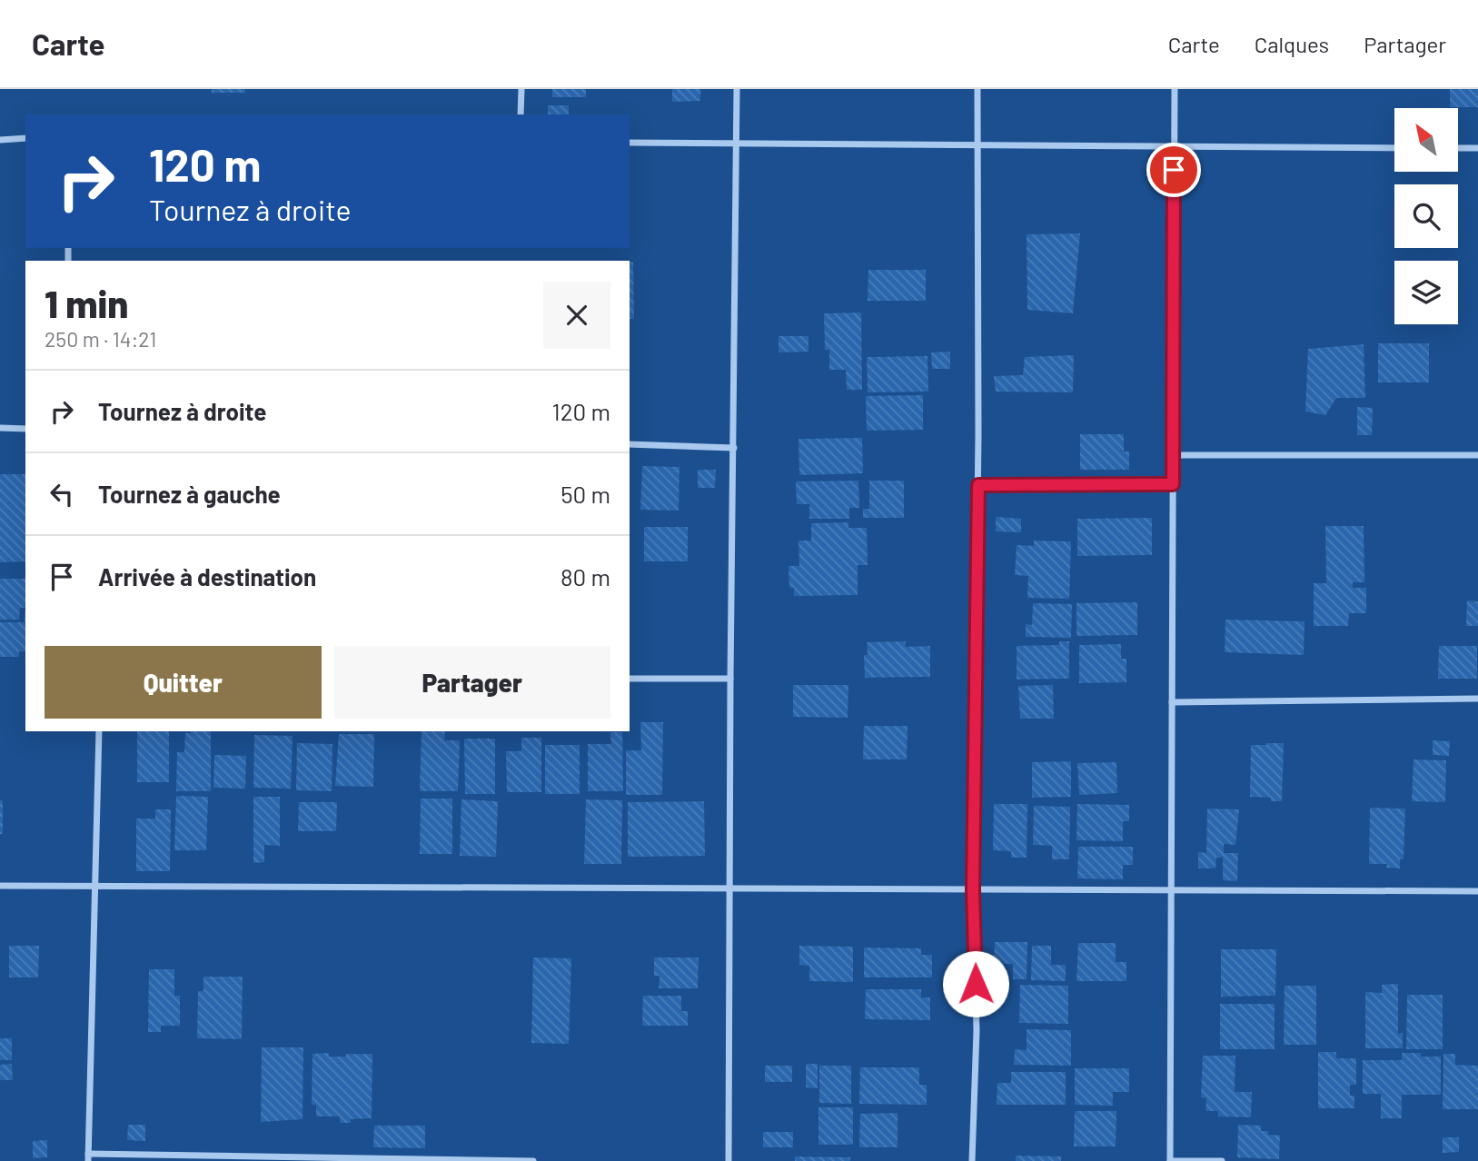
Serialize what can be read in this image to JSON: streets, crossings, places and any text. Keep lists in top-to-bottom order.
{
  "north": "top left",
  "page": {
    "header": "Carte",
    "nav": ["Carte", "Calques", "Partager"],
    "turn": ["120 m", "Tournez à droite"],
    "heading": ["1 min", "250 m · 14:21"],
    "list": [
      {
        "name": "Tournez à droite",
        "value": "120 m"
      },
      {
        "name": "Tournez à gauche",
        "value": "50 m"
      },
      {
        "name": "Arrivée à destination",
        "value": "80 m"
      }
    ],
    "buttons": ["Quitter", "Partager"]
  }
}
